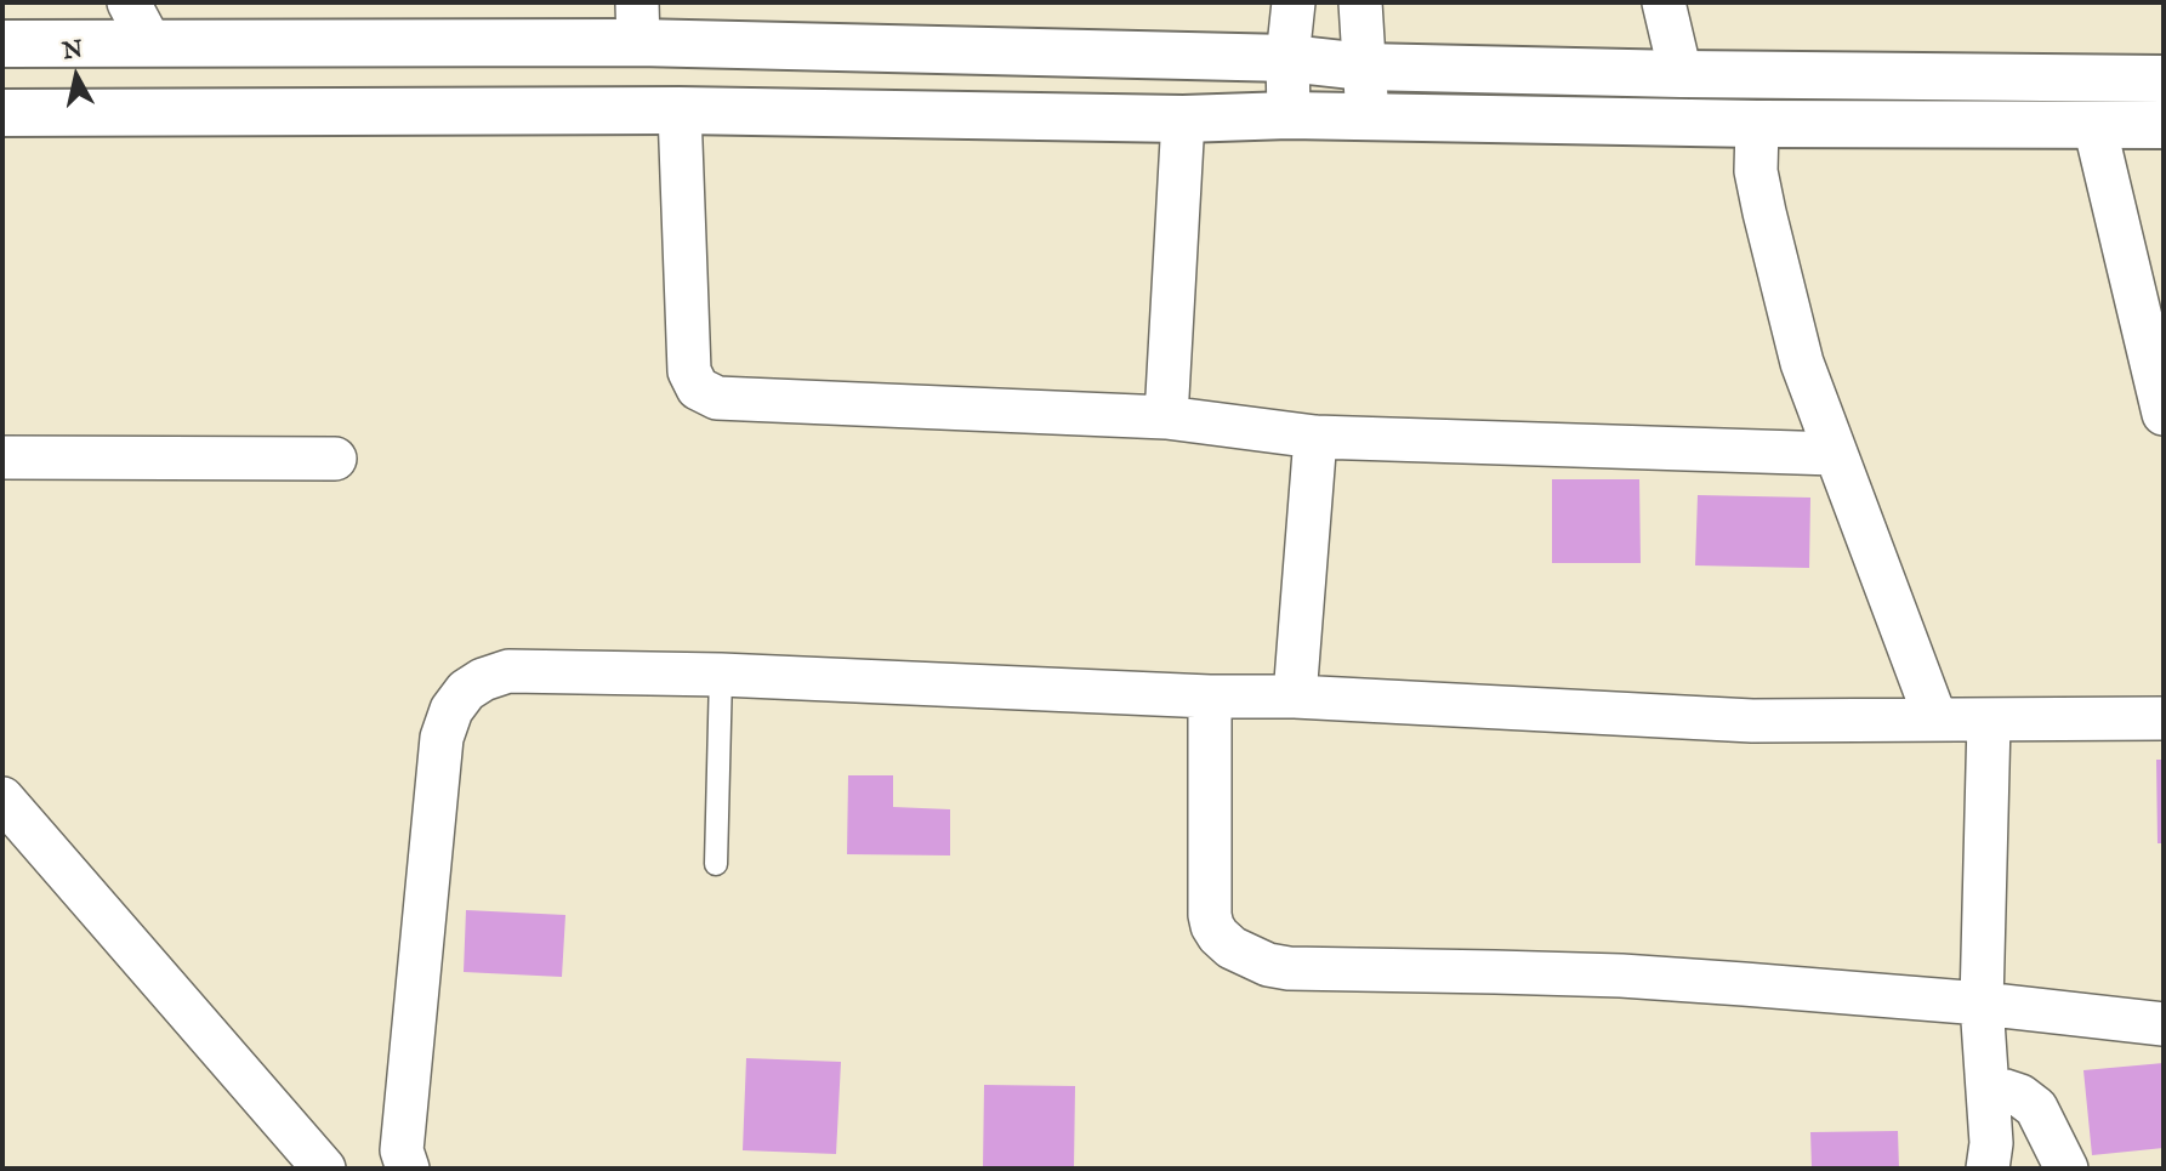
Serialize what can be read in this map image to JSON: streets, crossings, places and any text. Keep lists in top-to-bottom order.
{
  "north": "top"
}
